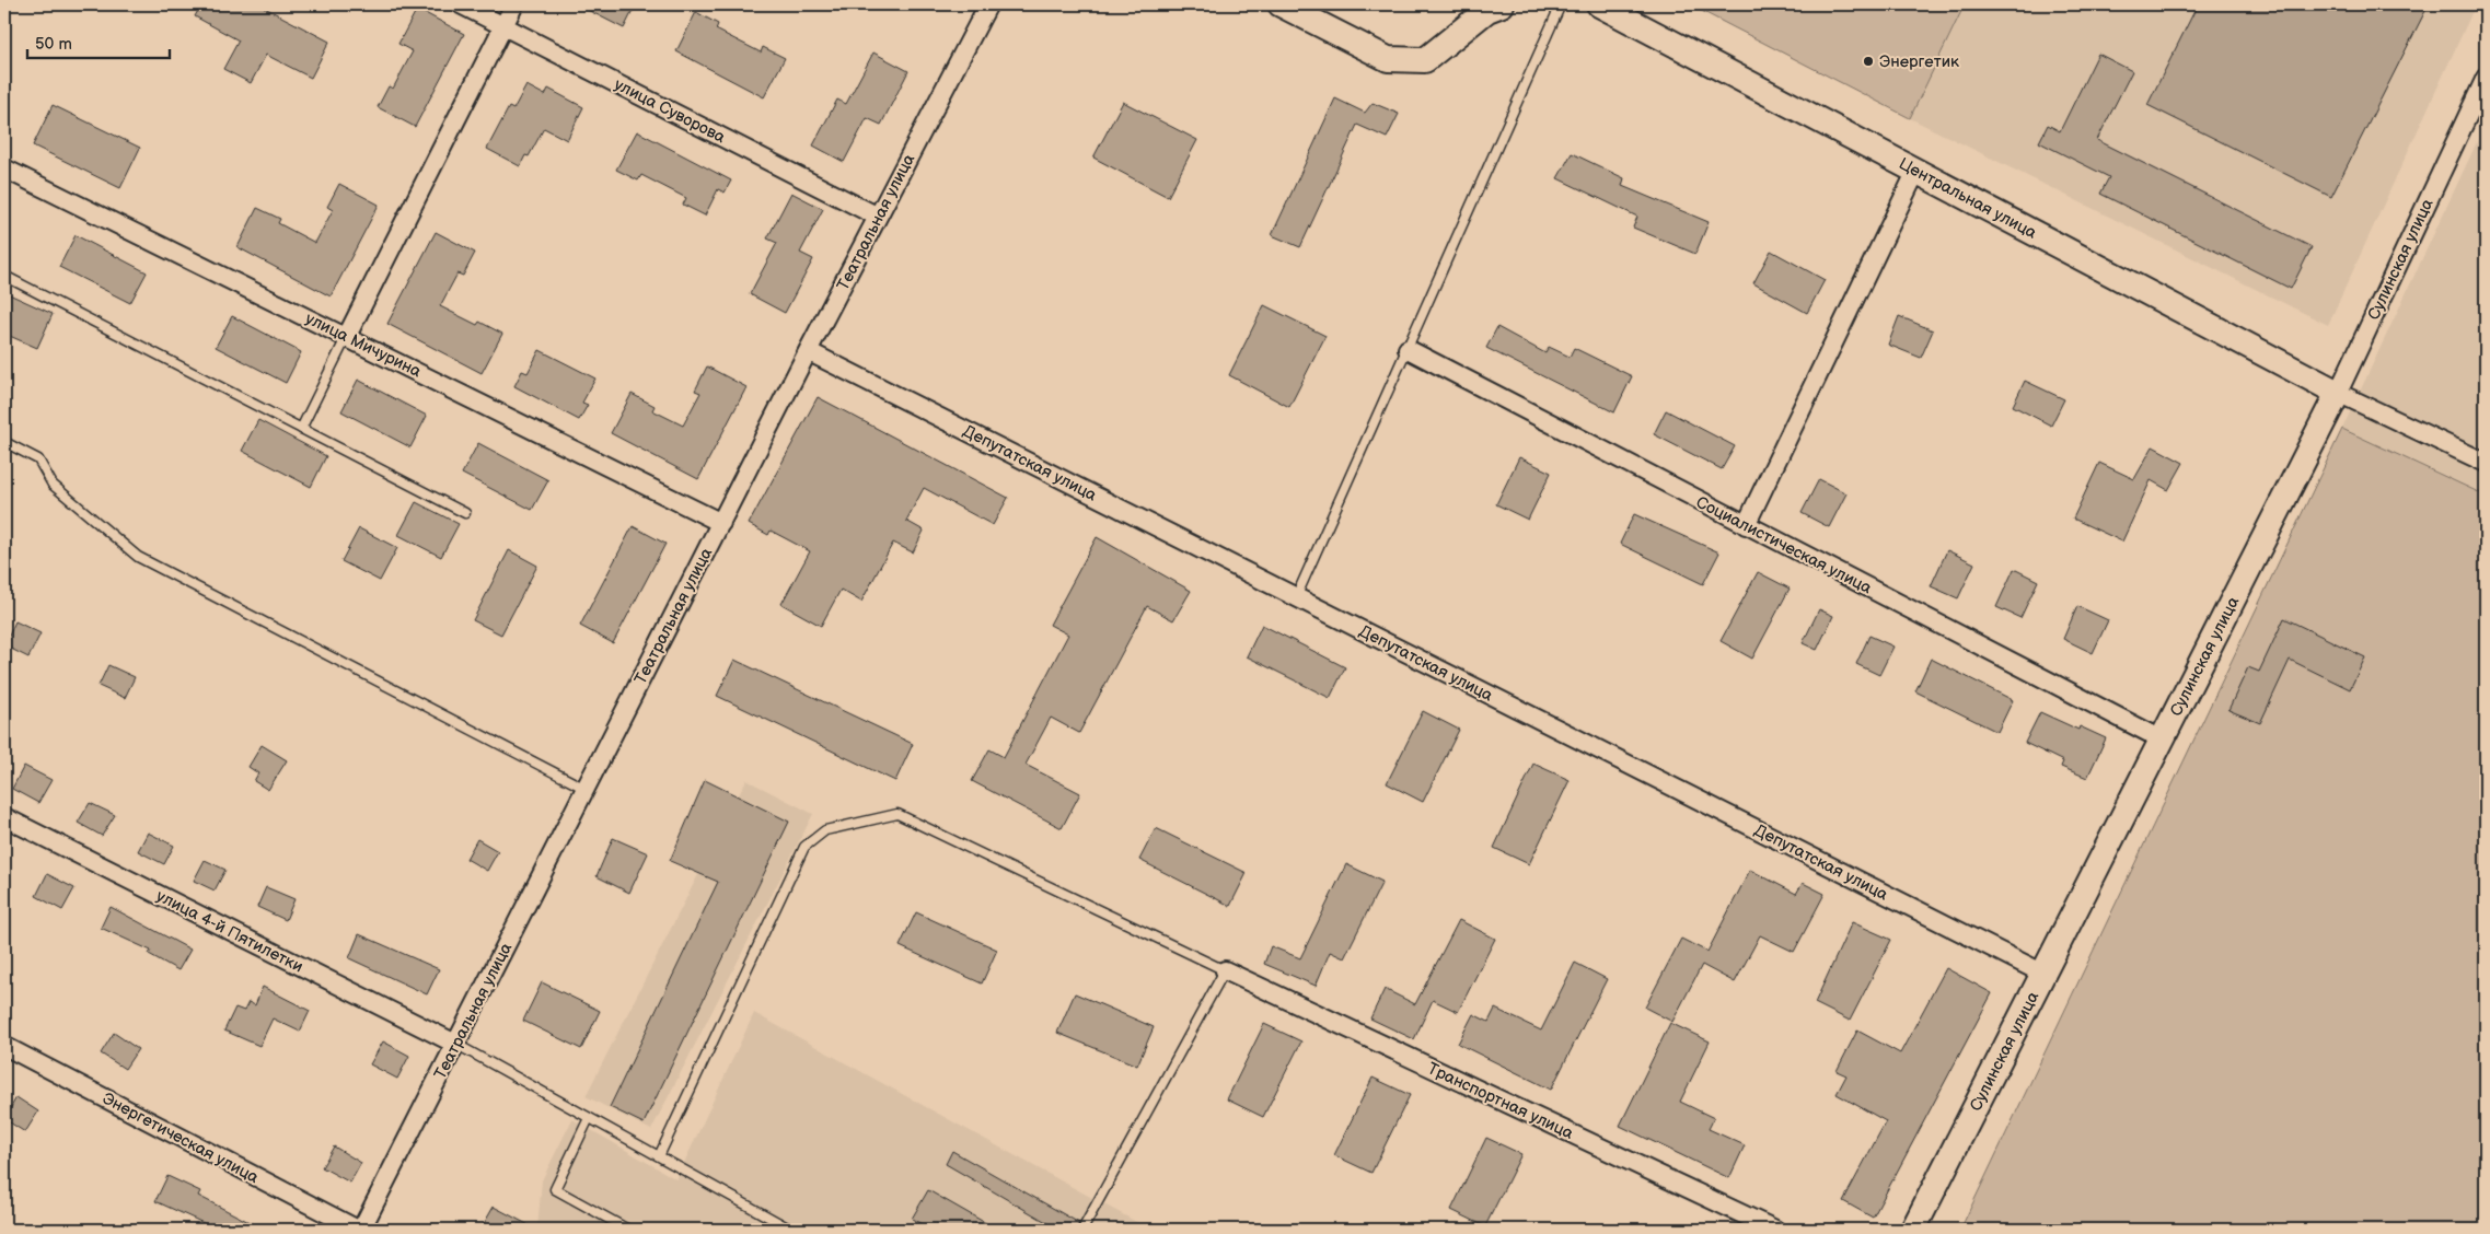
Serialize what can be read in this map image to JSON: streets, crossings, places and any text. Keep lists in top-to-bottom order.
{
  "streets": {
    "main road": ["Центральная улица", "Сулинская улица"],
    "street": [
      "улица Суворова",
      "Театральная улица",
      "улица Мичурина",
      "Депутатская улица",
      "Социалистическая улица",
      "улица 4-й Пятилетки",
      "Транспортная улица",
      "Энергетическая улица"
    ]
  },
  "crossings": [
    ["улица Суворова", "Театральная улица"],
    ["Центральная улица", "Сулинская улица"],
    ["Театральная улица", "улица Мичурина"],
    ["Театральная улица", "Депутатская улица"],
    ["Театральная улица", "улица 4-й Пятилетки"],
    ["Театральная улица", "Энергетическая улица"],
    ["Сулинская улица", "Депутатская улица"],
    ["Сулинская улица", "Социалистическая улица"]
  ],
  "places": ["Энергетик"],
  "scale_bar": "50 m"
}
